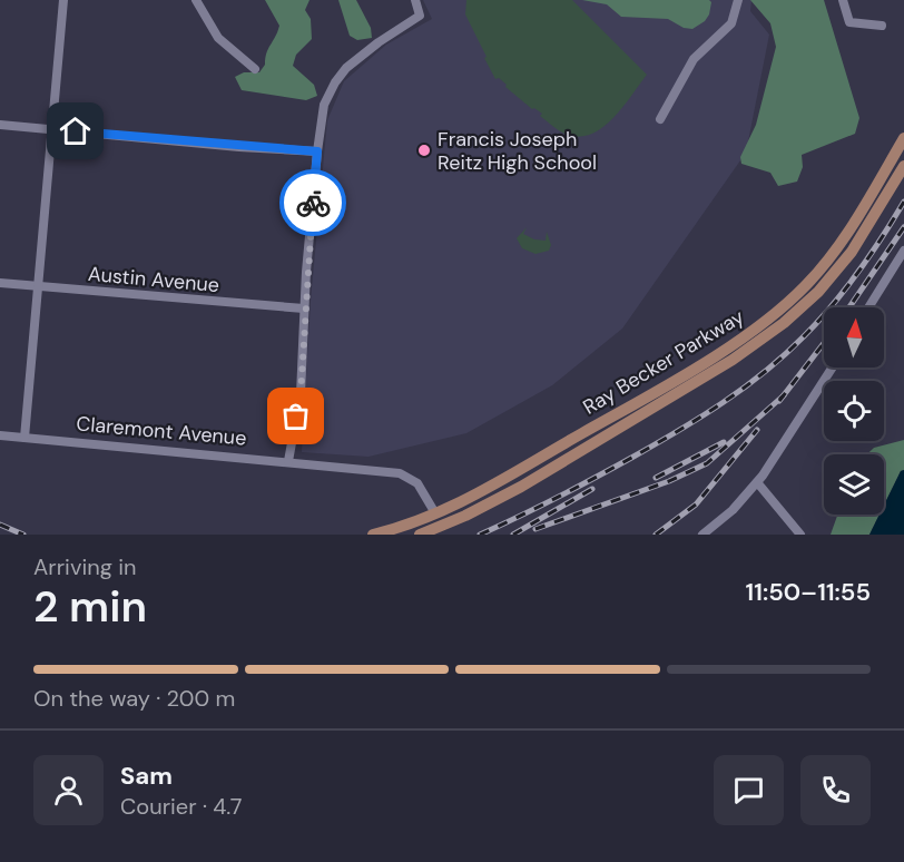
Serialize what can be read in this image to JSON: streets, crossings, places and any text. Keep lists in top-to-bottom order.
{
  "streets": {
    "main road": ["Ray Becker Parkway", "Claremont Avenue"],
    "street": ["Austin Avenue"]
  },
  "crossings": [
    ["Ray Becker Parkway", "Claremont Avenue"]
  ],
  "places": ["Francis Joseph Reitz High School"],
  "north": "top",
  "page": {
    "heading": ["2 min", "Arriving in", "11:50–11:55"],
    "panel": ["Sam", "Courier · 4.7"],
    "bar": "On the way · 200 m"
  }
}
